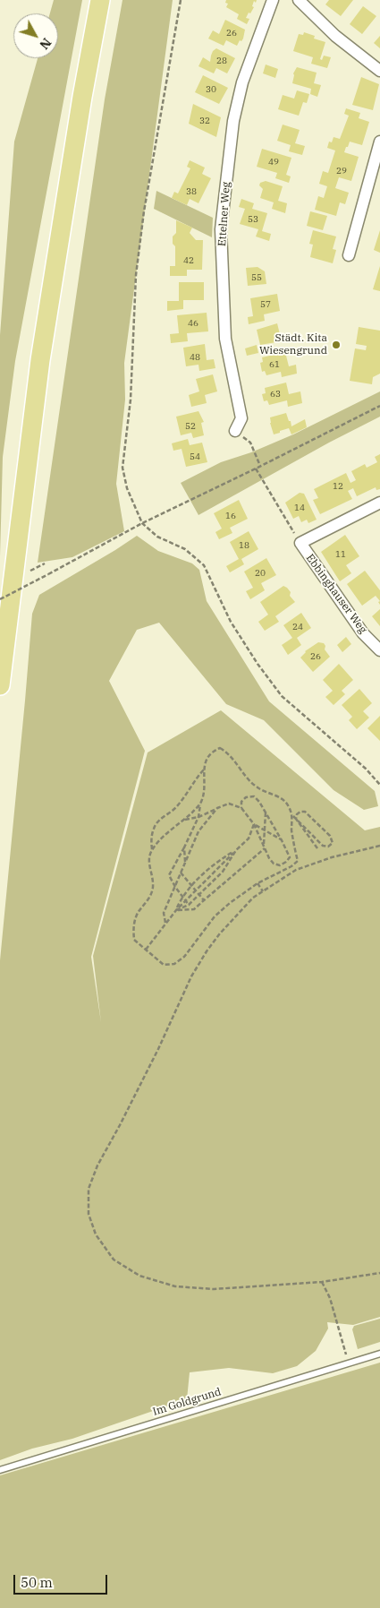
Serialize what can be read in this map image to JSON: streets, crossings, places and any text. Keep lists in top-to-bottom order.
{
  "streets": {
    "street": ["Ettelner Weg", "Ebbinghauser Weg"],
    "lane": ["Im Goldgrund"]
  },
  "places": ["Städt. Kita Wiesengrund"],
  "house_numbers": [
    "26",
    "28",
    "30",
    "32",
    "49",
    "29",
    "38",
    "53",
    "42",
    "55",
    "57",
    "46",
    "48",
    "61",
    "63",
    "52",
    "54",
    "12",
    "14",
    "16",
    "18",
    "11",
    "20",
    "24",
    "26"
  ],
  "scale_bar": "50 m",
  "north": "bottom right"
}
